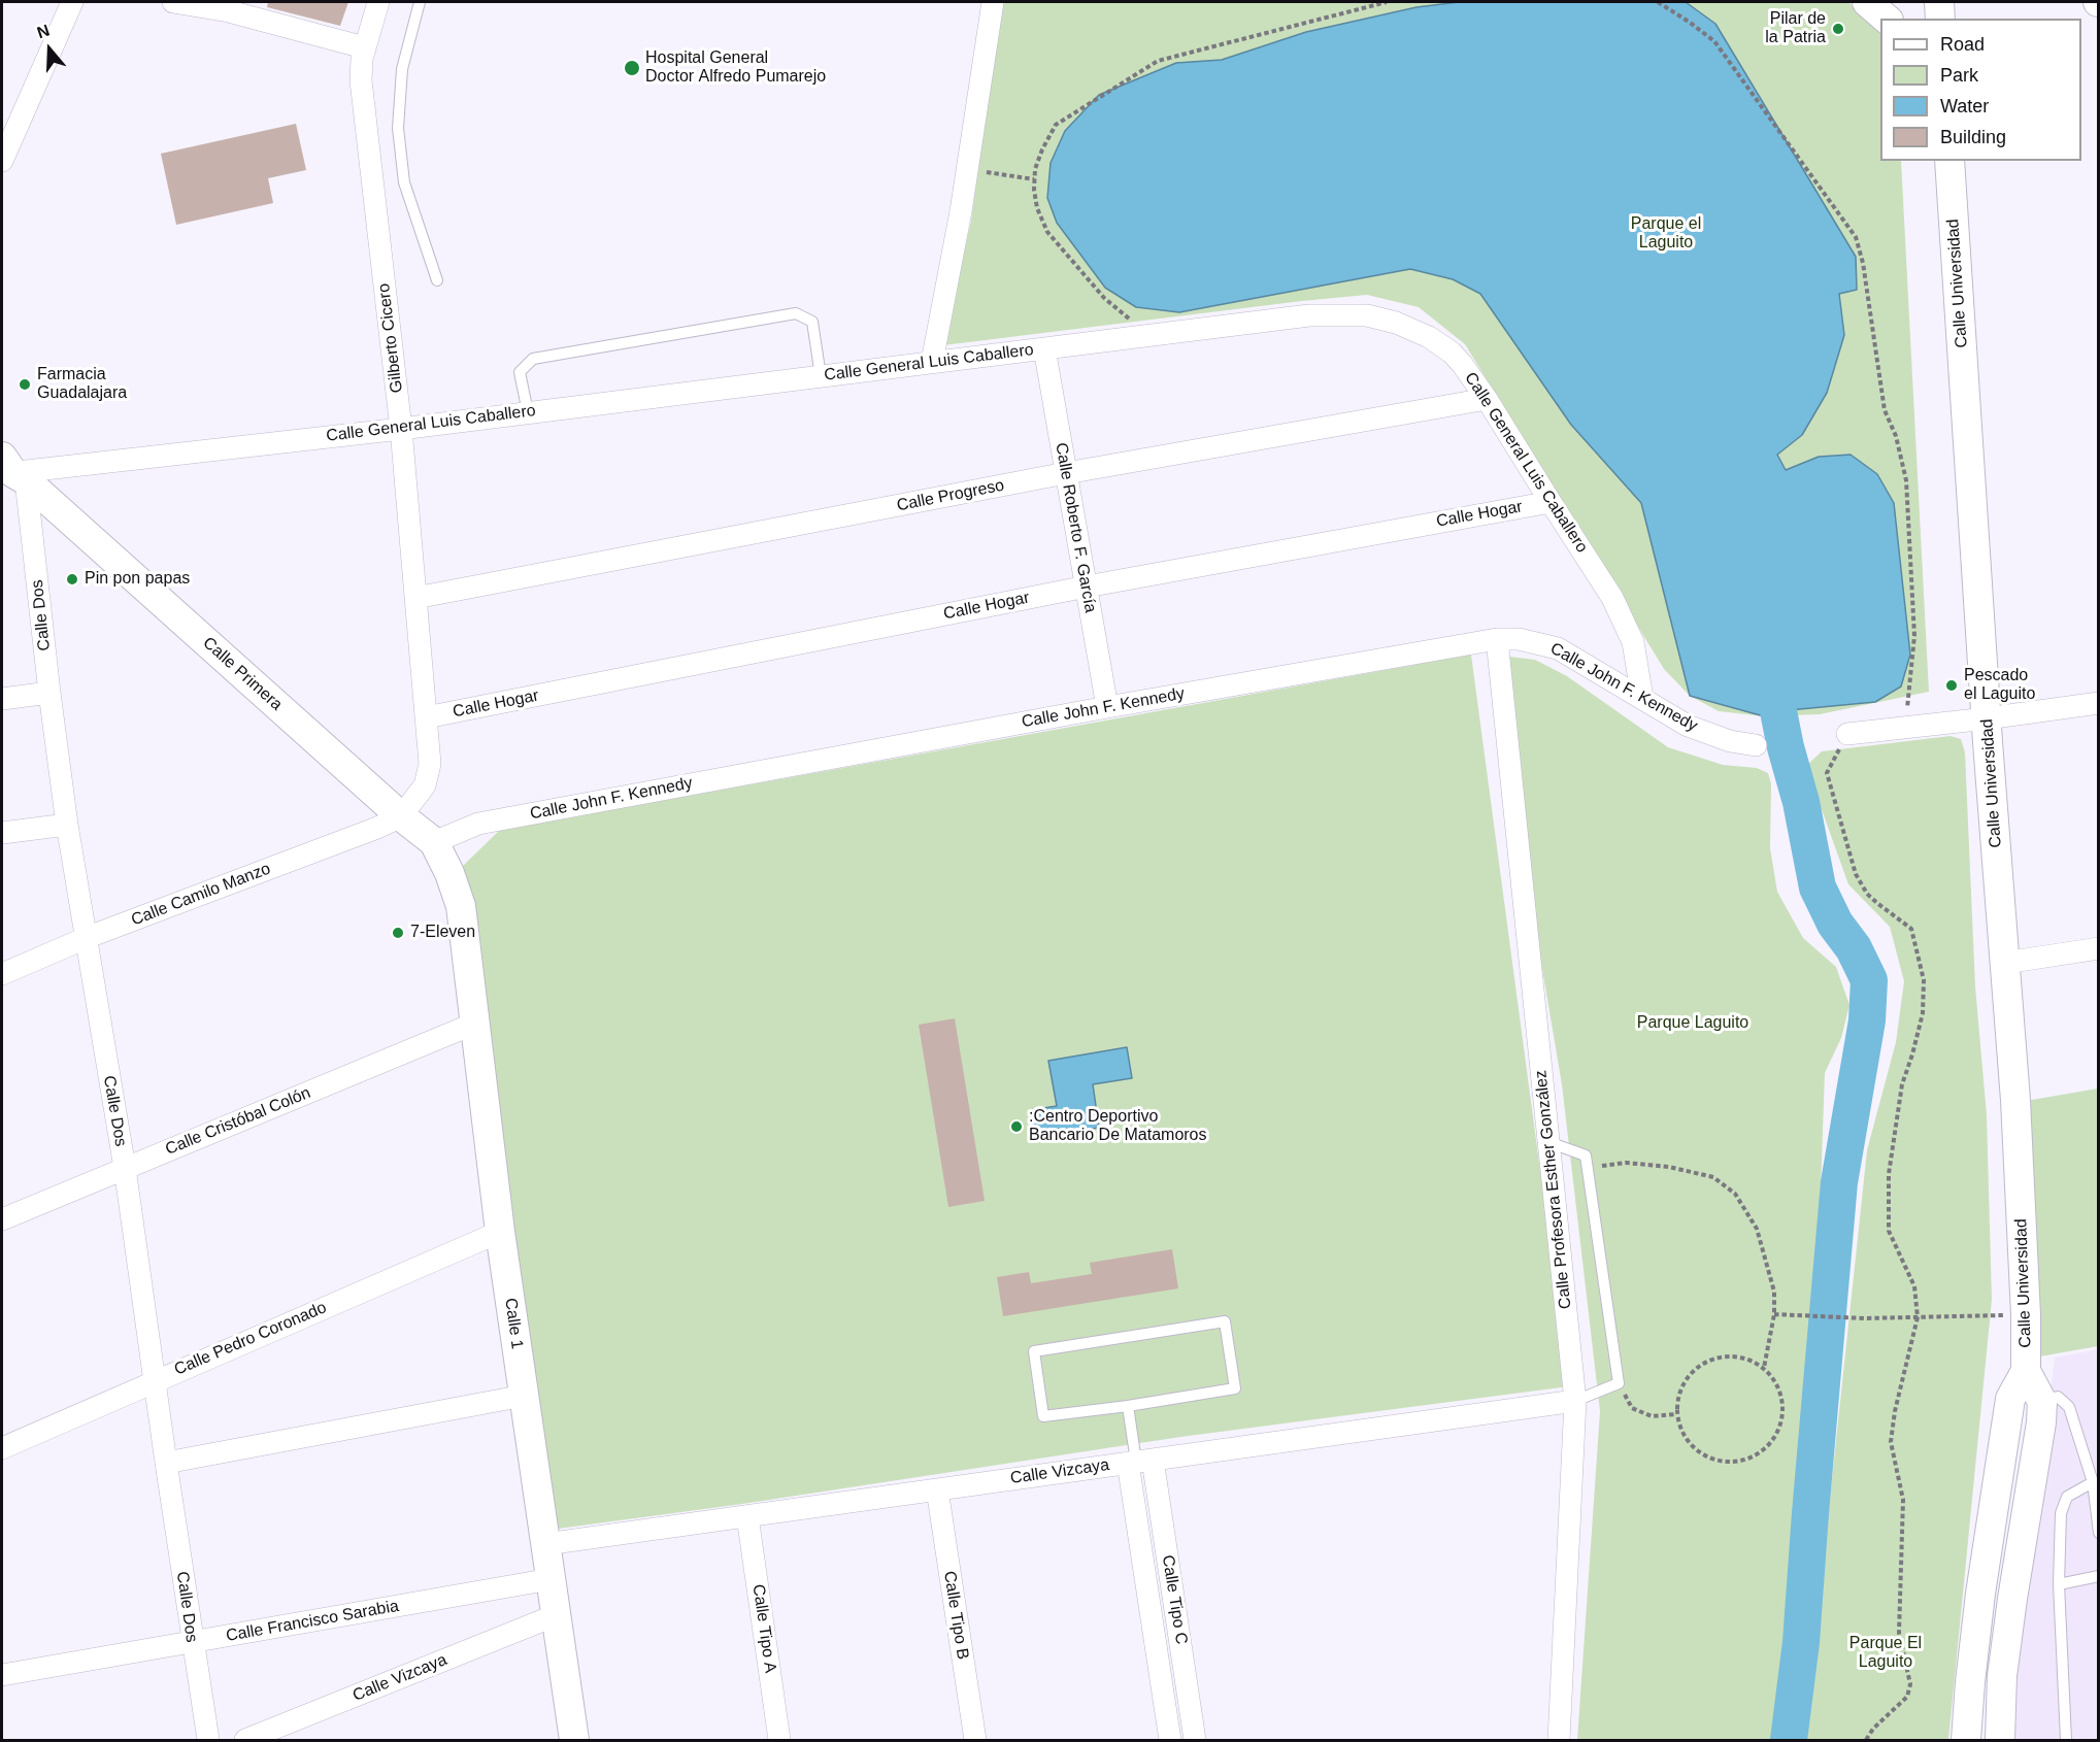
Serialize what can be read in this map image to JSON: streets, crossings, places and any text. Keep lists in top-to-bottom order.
{
  "streets": {
    "street": [
      "Calle Universidad",
      "Gilberto Cicero",
      "Calle General Luis Caballero",
      "Calle Progreso",
      "Calle Hogar",
      "Calle Roberto F. García",
      "Calle Dos",
      "Calle Primera",
      "Calle John F. Kennedy",
      "Calle Camilo Manzo",
      "Calle Cristóbal Colón",
      "Calle Profesora Esther González",
      "Calle 1",
      "Calle Pedro Coronado",
      "Calle Vizcaya",
      "Calle Tipo C",
      "Calle Tipo B",
      "Calle Francisco Sarabia",
      "Calle Tipo A"
    ]
  },
  "crossings": [
    ["Gilberto Cicero", "Calle General Luis Caballero"],
    ["Gilberto Cicero", "Calle Progreso"],
    ["Gilberto Cicero", "Calle Hogar"],
    ["Gilberto Cicero", "Calle Primera"],
    ["Gilberto Cicero", "Calle Camilo Manzo"],
    ["Calle General Luis Caballero", "Calle Progreso"],
    ["Calle General Luis Caballero", "Calle Hogar"],
    ["Calle General Luis Caballero", "Calle Roberto F. García"],
    ["Calle General Luis Caballero", "Calle Dos"],
    ["Calle General Luis Caballero", "Calle Primera"],
    ["Calle General Luis Caballero", "Calle John F. Kennedy"],
    ["Calle Progreso", "Calle Roberto F. García"],
    ["Calle Hogar", "Calle Roberto F. García"],
    ["Calle Roberto F. García", "Calle John F. Kennedy"],
    ["Calle Dos", "Calle Primera"],
    ["Calle Dos", "Calle Camilo Manzo"],
    ["Calle Dos", "Calle Cristóbal Colón"],
    ["Calle Dos", "Calle Pedro Coronado"],
    ["Calle Dos", "Calle Francisco Sarabia"],
    ["Calle Primera", "Calle John F. Kennedy"],
    ["Calle Primera", "Calle Camilo Manzo"],
    ["Calle Primera", "Calle 1"],
    ["Calle John F. Kennedy", "Calle Profesora Esther González"],
    ["Calle Cristóbal Colón", "Calle 1"],
    ["Calle Profesora Esther González", "Calle Vizcaya"],
    ["Calle 1", "Calle Pedro Coronado"],
    ["Calle 1", "Calle Vizcaya"],
    ["Calle 1", "Calle Francisco Sarabia"],
    ["Calle Vizcaya", "Calle Tipo C"],
    ["Calle Vizcaya", "Calle Tipo B"],
    ["Calle Vizcaya", "Calle Tipo A"]
  ],
  "parks": ["Parque el Laguito", "Parque Laguito", "Parque El Laguito"],
  "places": [
    "Pilar de la Patria",
    "Hospital General Doctor Alfredo Pumarejo",
    "Farmacia Guadalajara",
    "Pin pon papas",
    "Pescado el Laguito",
    "7-Eleven",
    ":Centro Deportivo Bancario De Matamoros"
  ],
  "legend": [
    "Road",
    "Park",
    "Water",
    "Building"
  ],
  "north": "top"
}
